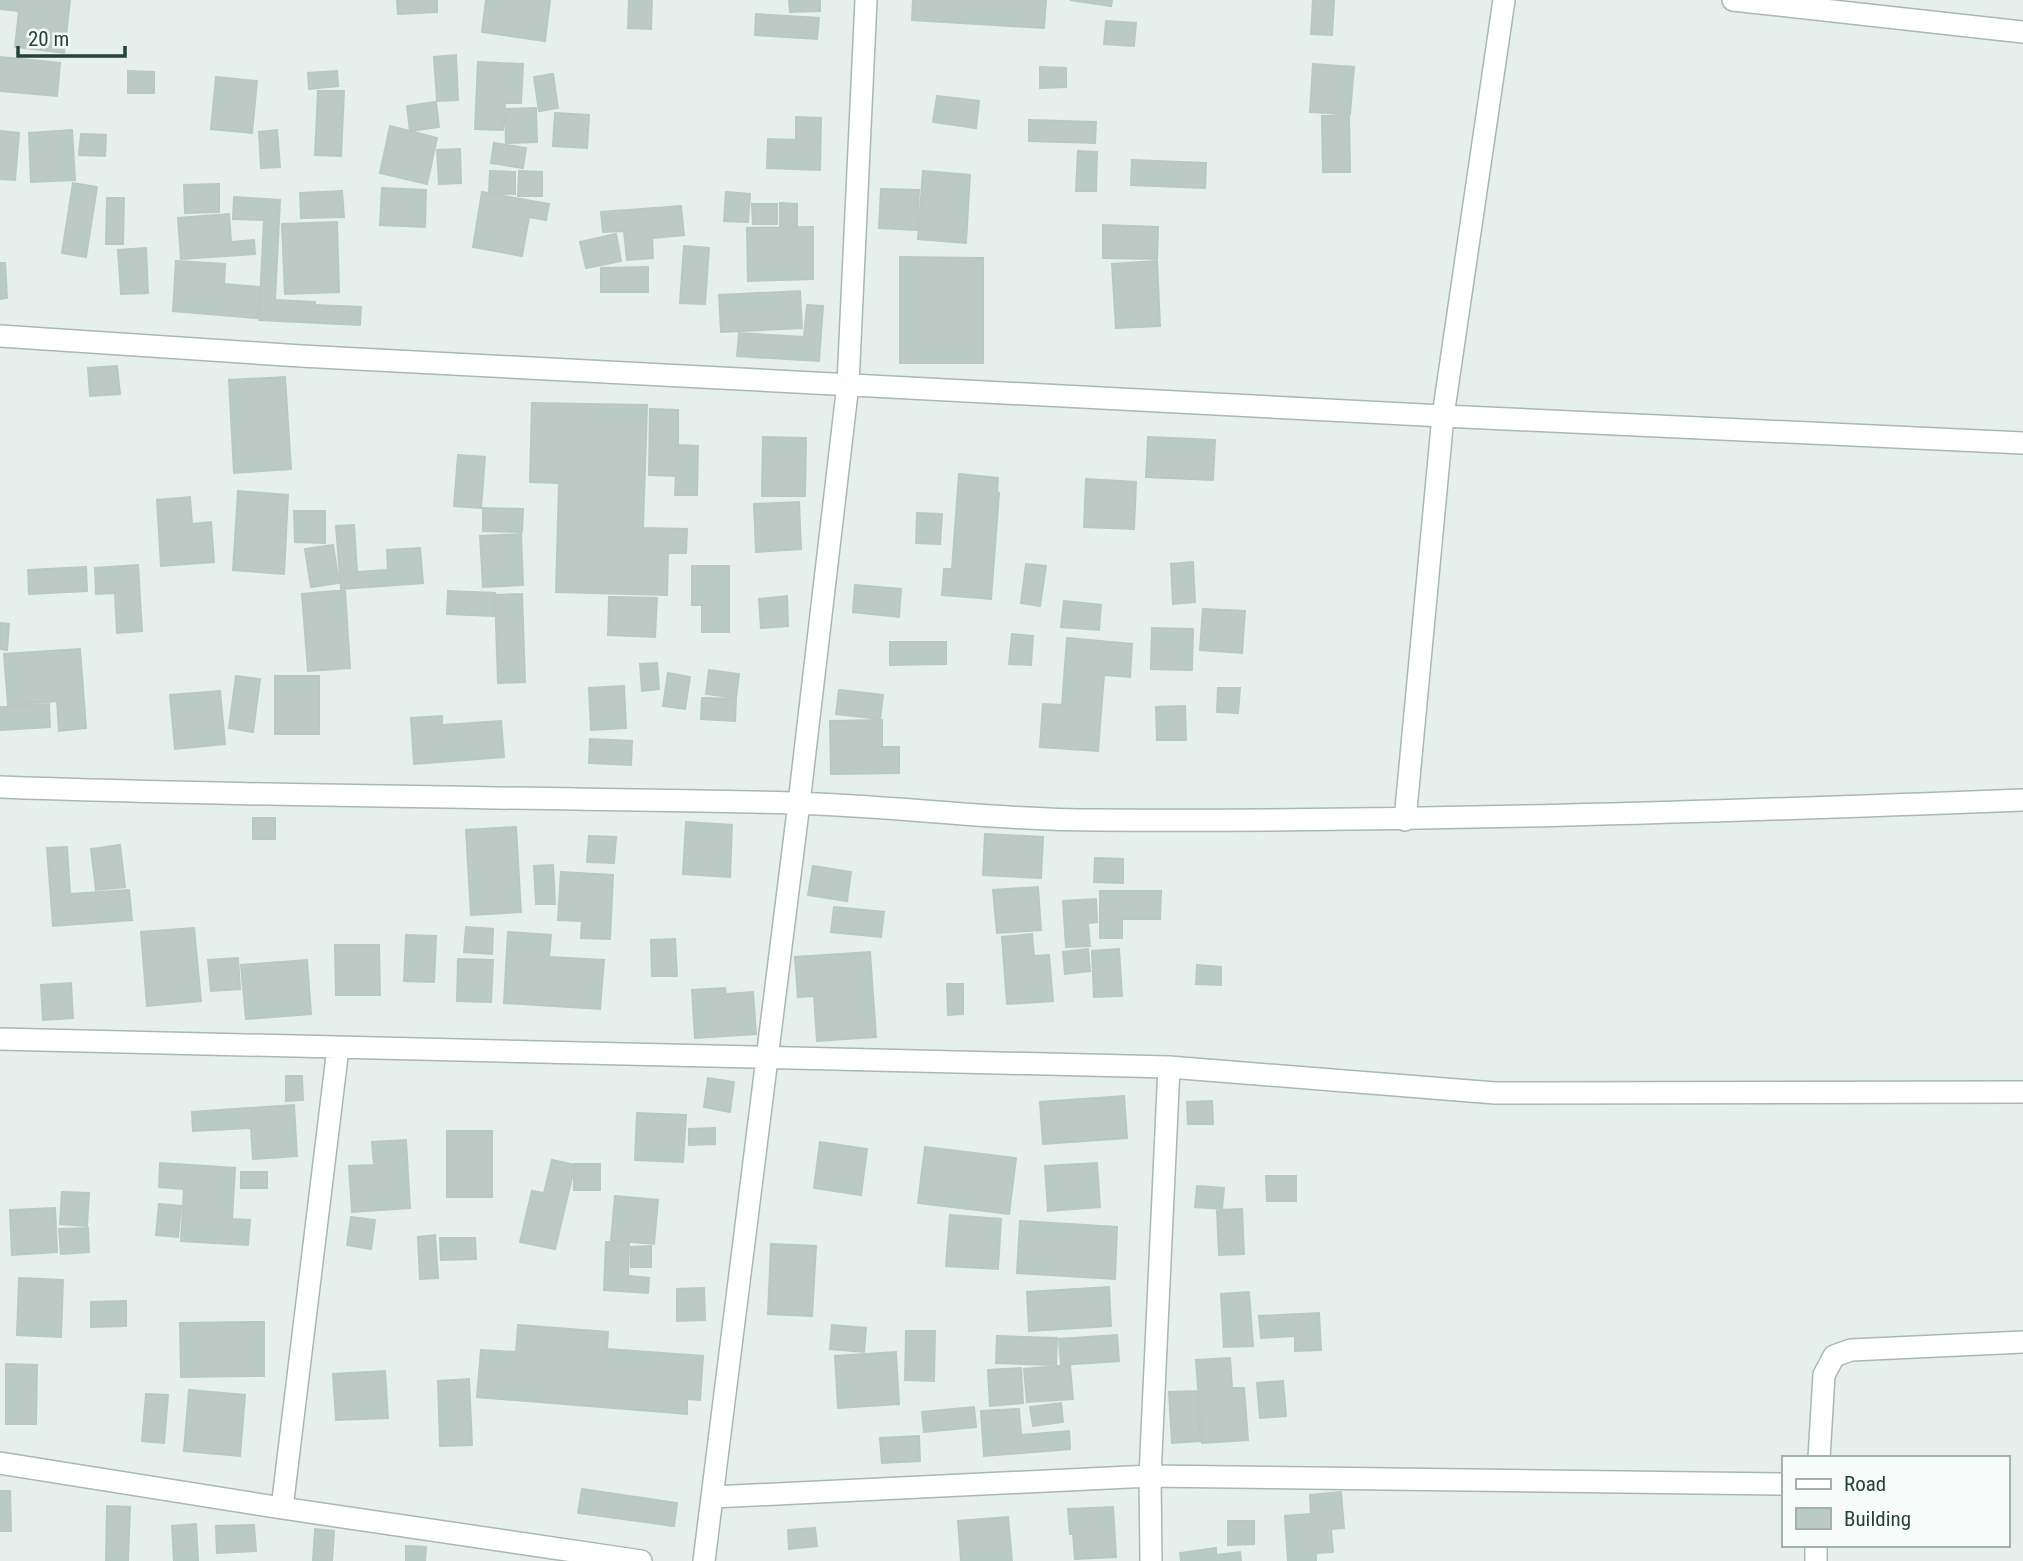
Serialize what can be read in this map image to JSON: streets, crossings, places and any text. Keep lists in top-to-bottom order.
{
  "legend": ["Road", "Building"],
  "scale_bar": "20 m"
}
